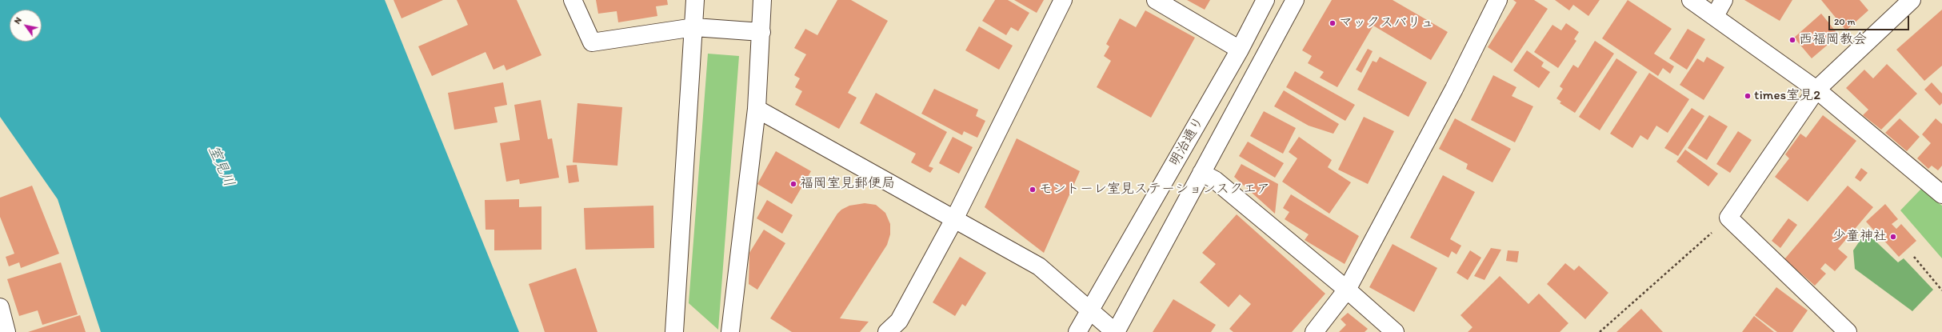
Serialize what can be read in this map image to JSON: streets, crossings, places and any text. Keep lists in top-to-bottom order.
{
  "streets": {
    "street": ["明治通り"]
  },
  "water": ["室見川"],
  "places": [
    "マックスバリュ",
    "西福岡教会",
    "times室見2",
    "福岡室見郵便局",
    "モントーレ室見ステーションスクエア",
    "少童神社"
  ],
  "scale_bar": "20 m",
  "north": "top left"
}
